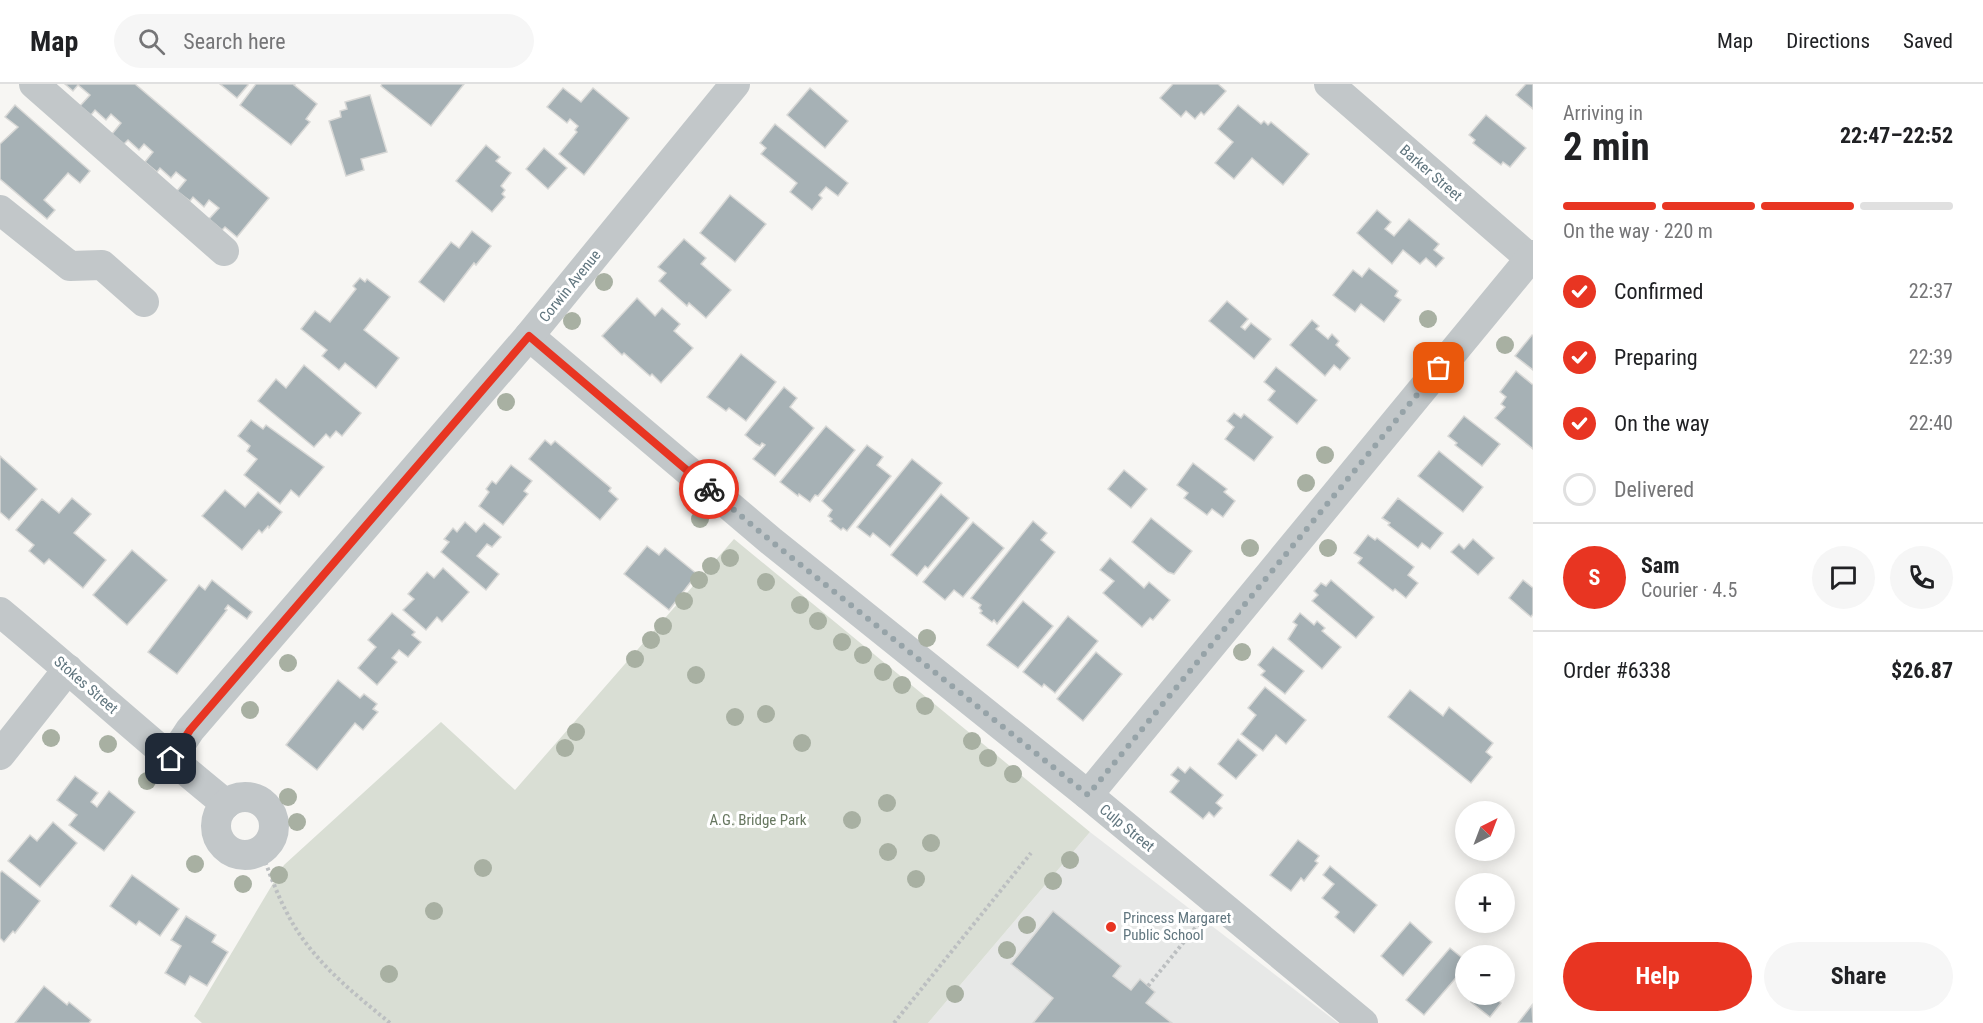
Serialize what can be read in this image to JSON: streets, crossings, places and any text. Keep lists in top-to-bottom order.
{
  "streets": {
    "street": [
      "Barker Street",
      "Corwin Avenue",
      "Stokes Street",
      "Culp Street"
    ]
  },
  "crossings": [
    ["Corwin Avenue", "Stokes Street"],
    ["Corwin Avenue", "Culp Street"]
  ],
  "parks": ["A.G. Bridge Park"],
  "places": ["Princess Margaret Public School"],
  "north": "top right",
  "page": {
    "header": "Map",
    "search": "Search here",
    "nav": ["Map", "Directions", "Saved"],
    "heading": ["2 min", "Arriving in", "22:47–22:52"],
    "panel": [
      "Sam",
      "Courier · 4.5",
      "Order #6338",
      "$26.87"
    ],
    "bar": "On the way · 220 m",
    "list": [
      ["Confirmed", "22:37"],
      ["Preparing", "22:39"],
      ["On the way", "22:40"],
      "Delivered"
    ],
    "round": "S",
    "map_buttons": ["+", "−"],
    "buttons": ["Help", "Share"]
  }
}
